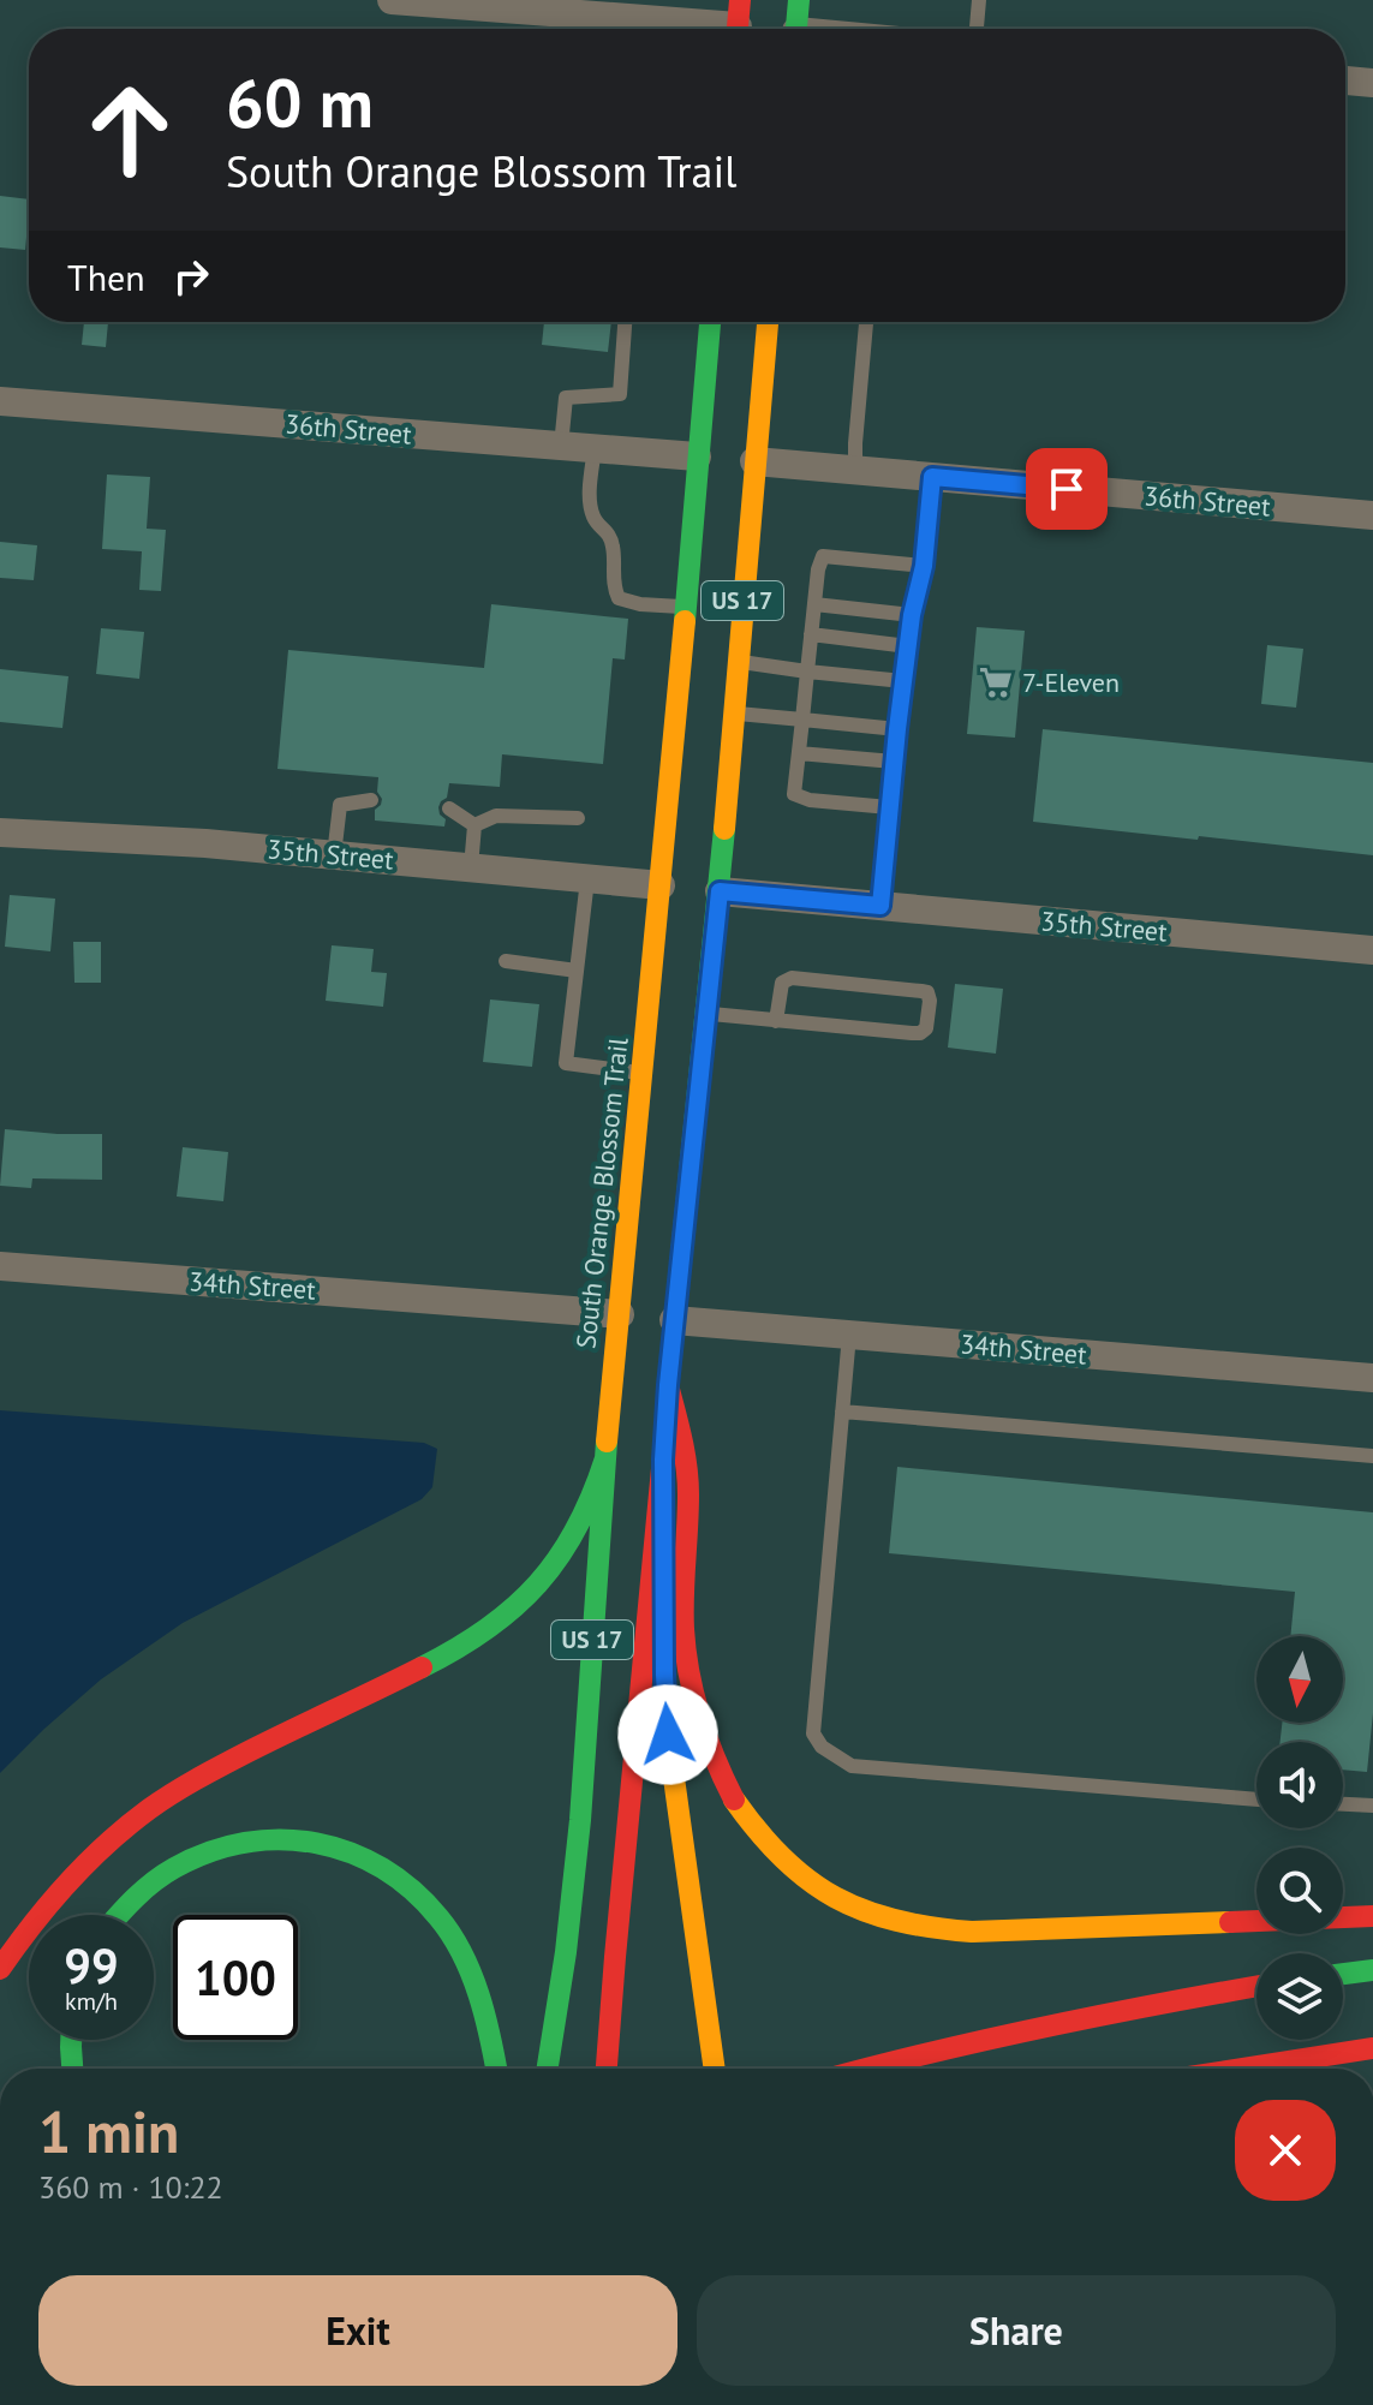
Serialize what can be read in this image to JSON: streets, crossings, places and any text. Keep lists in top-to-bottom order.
{
  "streets": {
    "main road": ["US 17", "South Orange Blossom Trail"],
    "street": ["36th Street", "35th Street", "34th Street"]
  },
  "crossings": [
    ["36th Street", "US 17"],
    ["36th Street", "South Orange Blossom Trail"],
    ["US 17", "35th Street"],
    ["US 17", "34th Street"],
    ["35th Street", "South Orange Blossom Trail"],
    ["South Orange Blossom Trail", "34th Street"]
  ],
  "places": {
    "supermarket": ["7-Eleven"]
  },
  "north": "bottom",
  "page": {
    "turn": ["60 m", "South Orange Blossom Trail"],
    "then": "Then",
    "speed": "99 km/h",
    "limit": "100",
    "heading": ["1 min", "360 m · 10:22"],
    "buttons": ["Exit", "Share"]
  }
}
